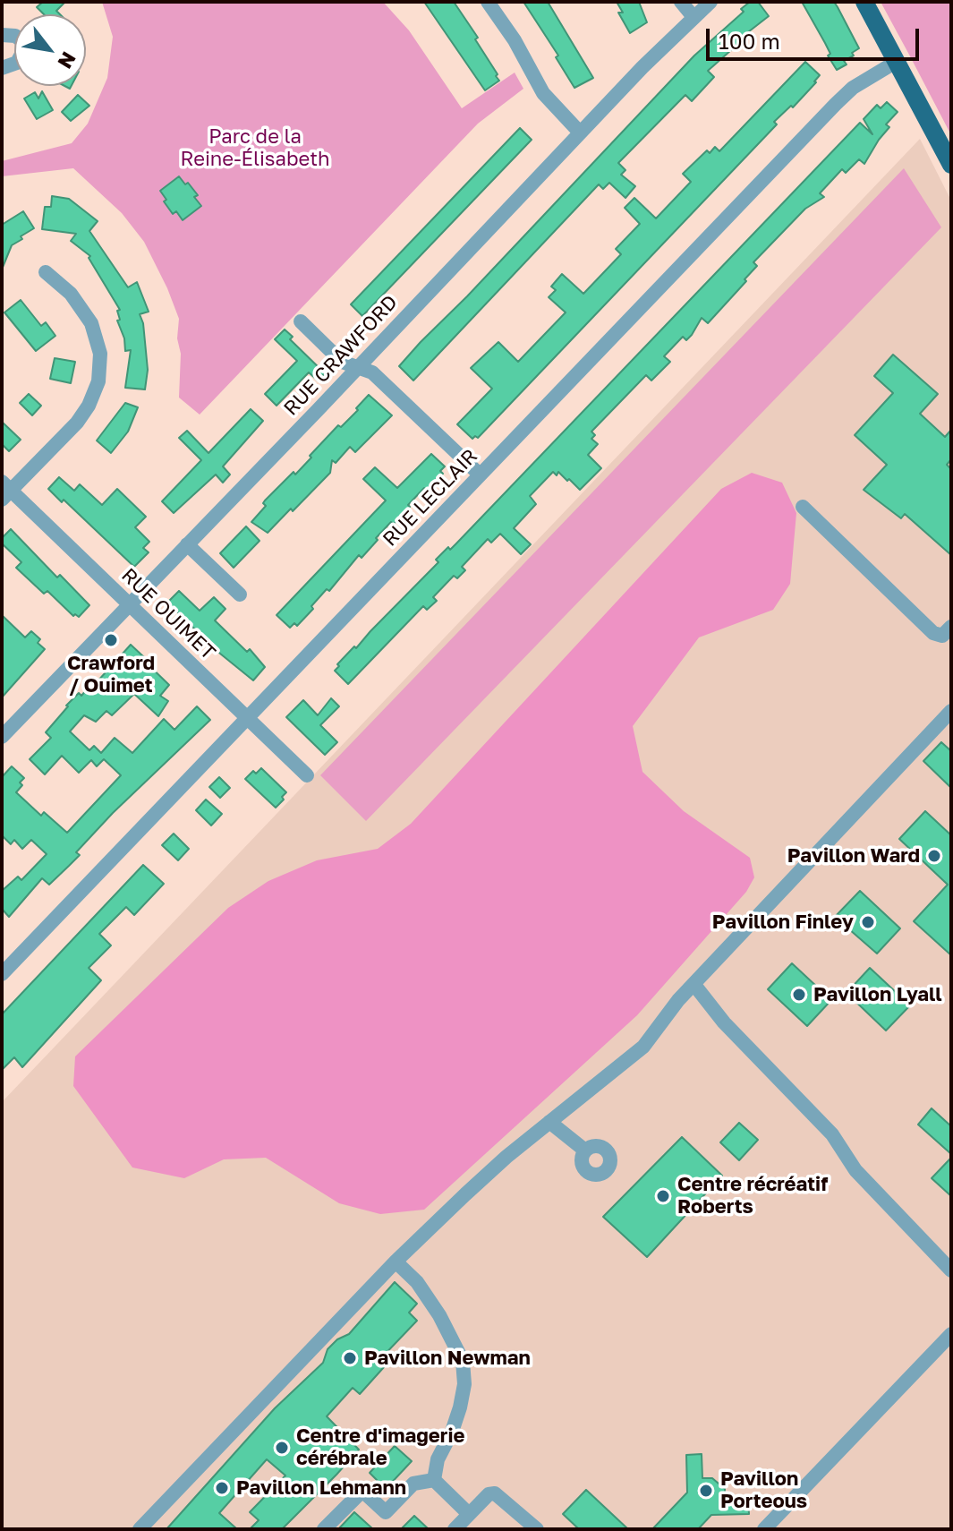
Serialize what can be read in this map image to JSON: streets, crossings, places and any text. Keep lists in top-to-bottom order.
{
  "streets": {
    "street": ["RUE CRAWFORD", "RUE LECLAIR", "RUE OUIMET"]
  },
  "crossings": [
    ["RUE CRAWFORD", "RUE OUIMET"],
    ["RUE LECLAIR", "RUE OUIMET"]
  ],
  "parks": ["Parc de la Reine-Élisabeth"],
  "places": [
    "Crawford / Ouimet",
    "Pavillon Ward",
    "Pavillon Finley",
    "Pavillon Lyall",
    "Centre récréatif Roberts",
    "Pavillon Newman",
    "Centre d'imagerie cérébrale",
    "Pavillon Lehmann",
    "Pavillon Porteous"
  ],
  "scale_bar": "100 m",
  "north": "bottom right"
}
